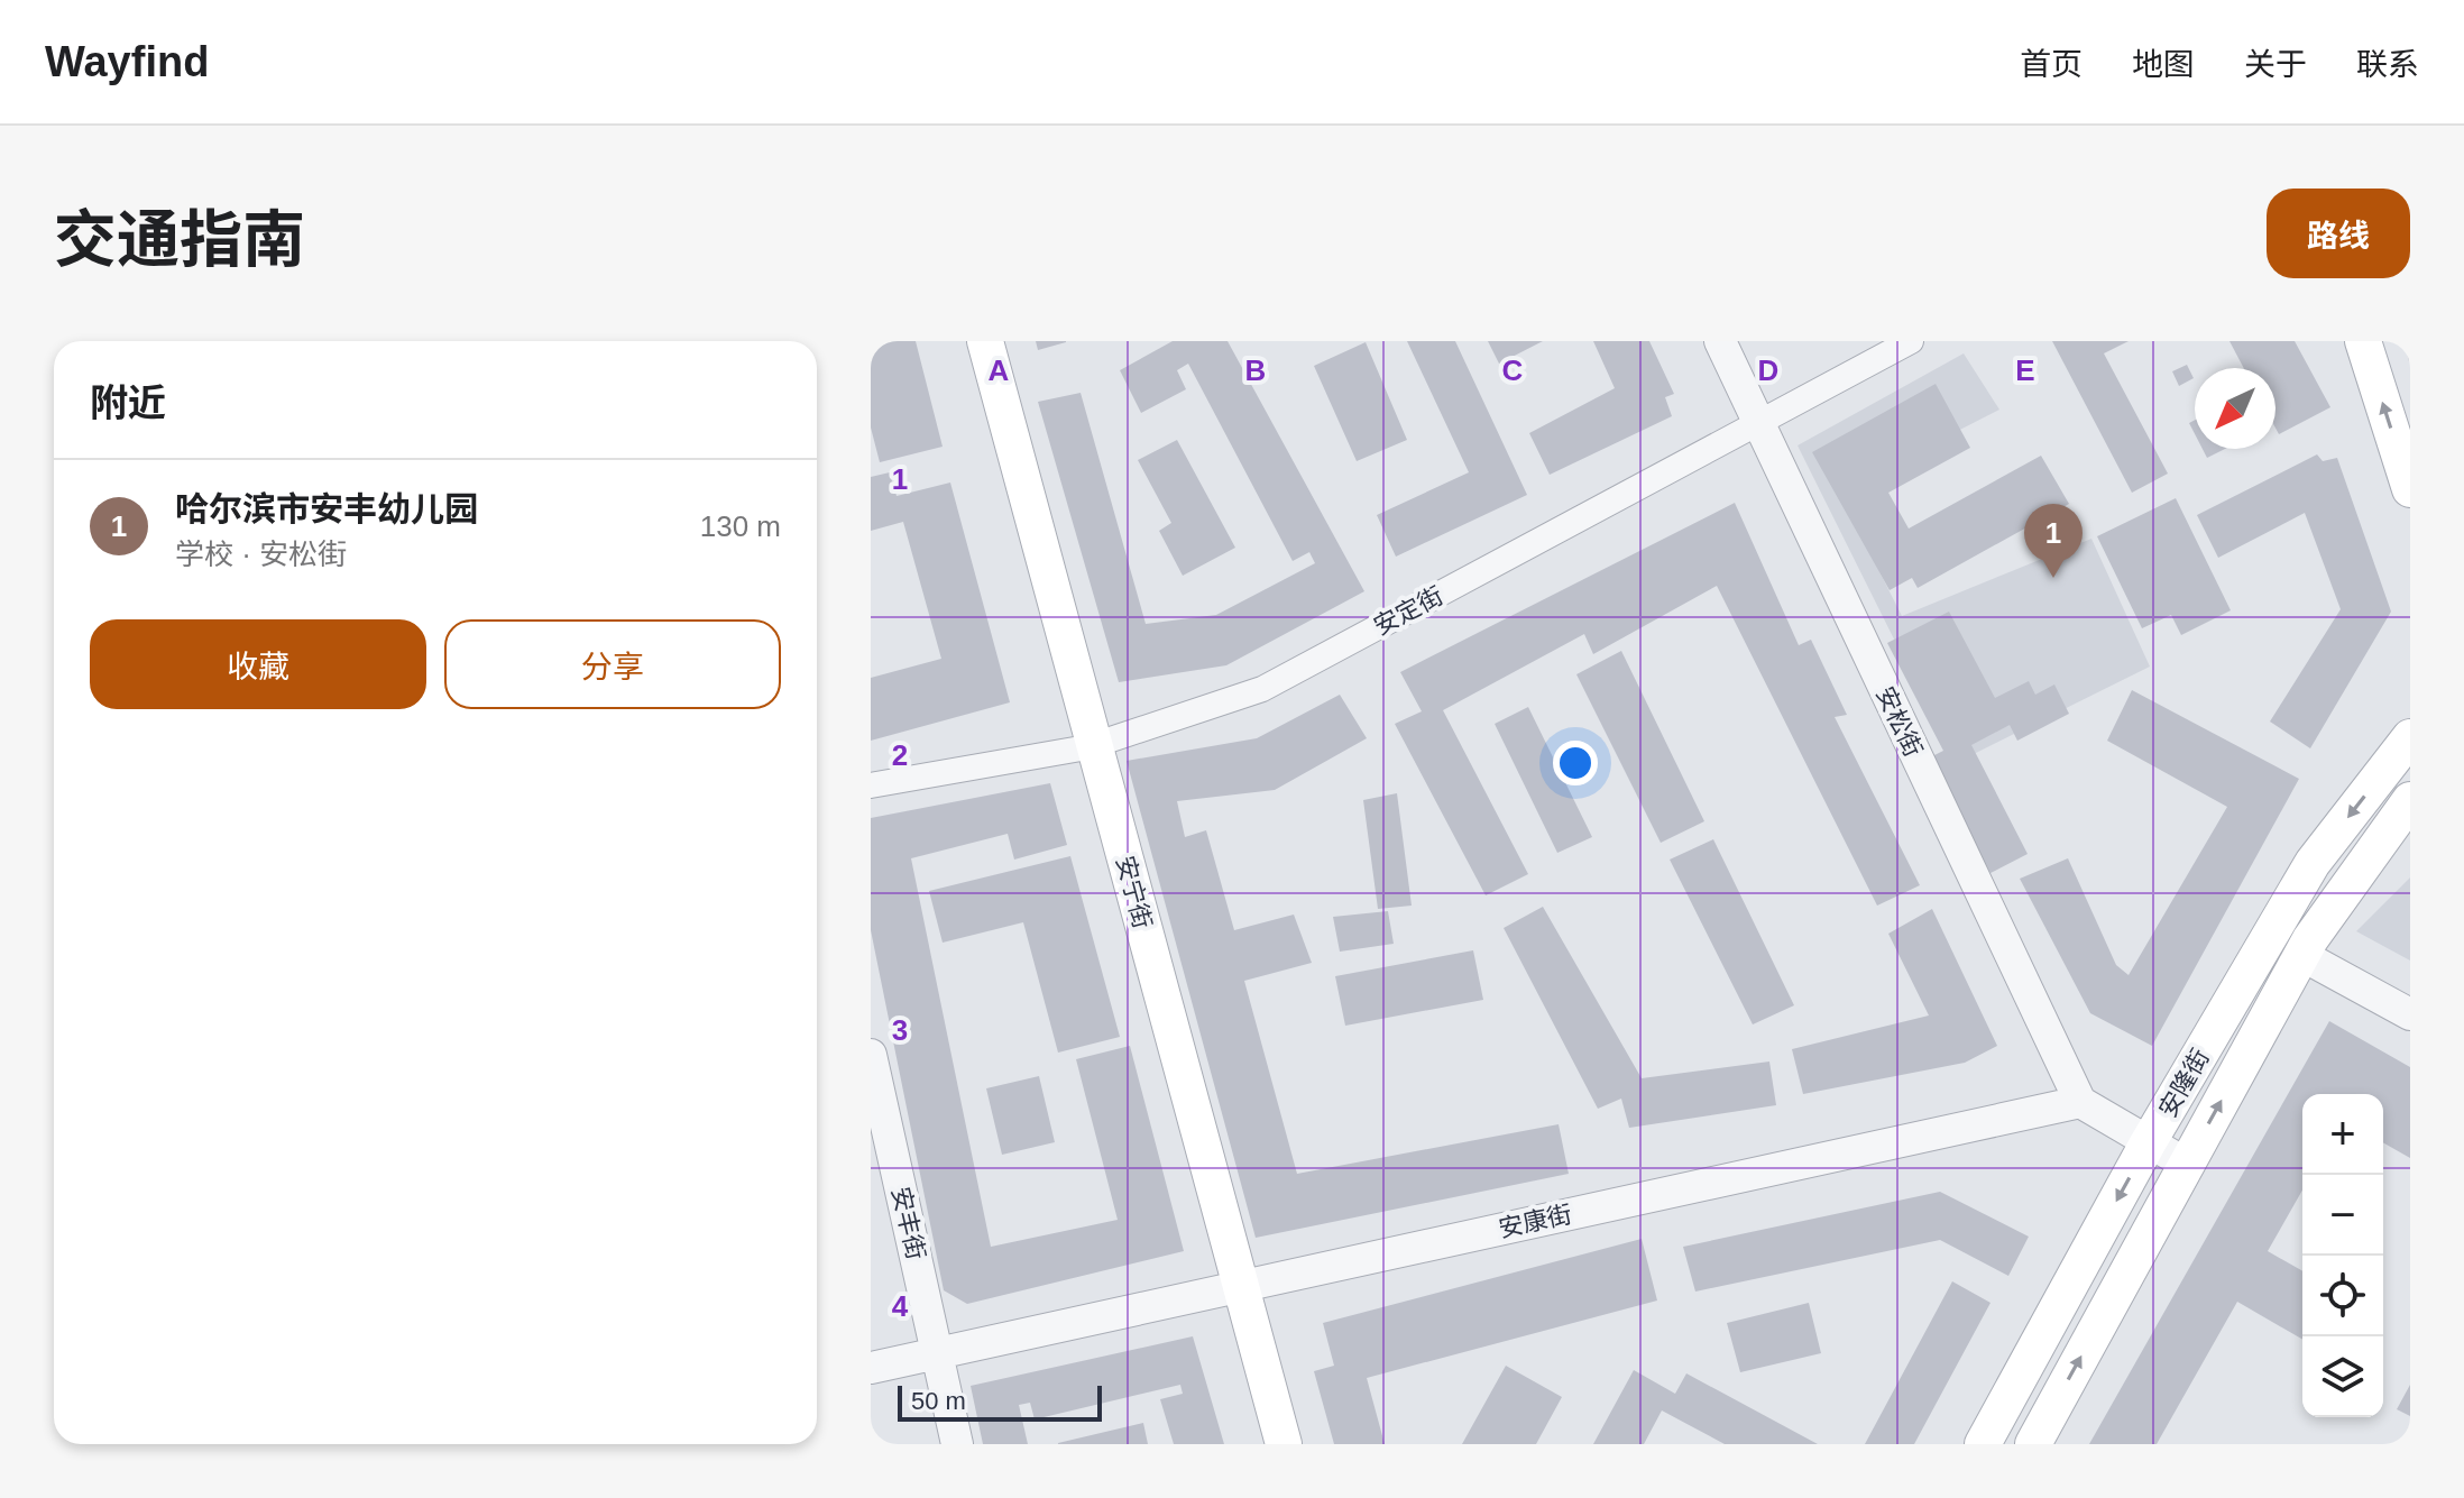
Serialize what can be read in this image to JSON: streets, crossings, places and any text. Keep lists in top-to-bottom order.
{
  "streets": {
    "main road": ["安宁街", "安隆街"],
    "street": [
      "安定街",
      "安松街",
      "安康街",
      "安丰街"
    ]
  },
  "crossings": [
    ["安定街", "安松街"],
    ["安定街", "安宁街"],
    ["安松街", "安康街"],
    ["安宁街", "安康街"],
    ["安康街", "安丰街"]
  ],
  "scale_bar": "50 m",
  "north": "bottom left",
  "page": {
    "header": "Wayfind",
    "nav": [
      "首页",
      "地图",
      "关于",
      "联系"
    ],
    "title": "交通指南",
    "buttons": [
      "路线",
      ["收藏", "分享"]
    ],
    "heading": "附近",
    "list": [
      {
        "mark": "1",
        "name": "哈尔滨市安丰幼儿园",
        "note": "学校 · 安松街",
        "value": "130 m"
      }
    ],
    "pins": "1",
    "map_buttons": ["+", "−"],
    "scale": "50 m"
  },
  "grid": {
    "columns": [
      "A",
      "B",
      "C",
      "D",
      "E"
    ],
    "rows": [
      "1",
      "2",
      "3",
      "4"
    ]
  }
}
